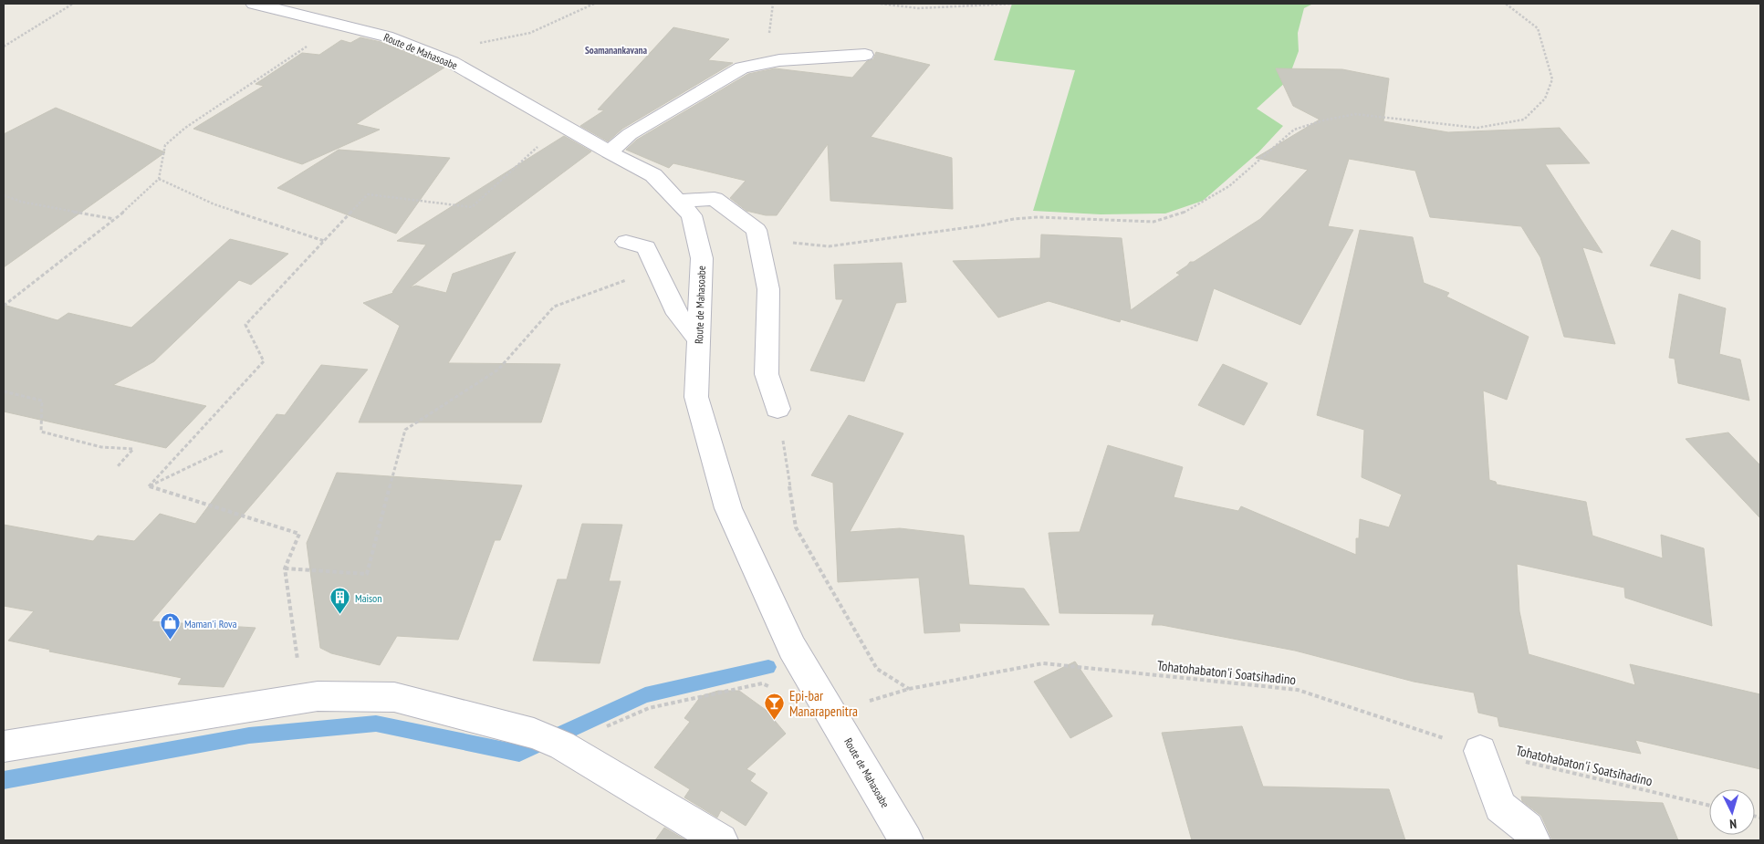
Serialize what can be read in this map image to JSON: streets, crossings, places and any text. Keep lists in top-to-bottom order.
{
  "streets": {
    "street": ["Route de Mahasoabe"],
    "path": ["Tohatohabaton'i Soatsihadino"]
  },
  "crossings": [
    ["Route de Mahasoabe", "Tohatohabaton'i Soatsihadino"]
  ],
  "districts": ["Soamanankavana"],
  "places": {
    "building": ["Maison"],
    "shop": ["Maman'i Rova"],
    "bar": ["Epi-bar Manarapenitra"]
  },
  "north": "bottom"
}
